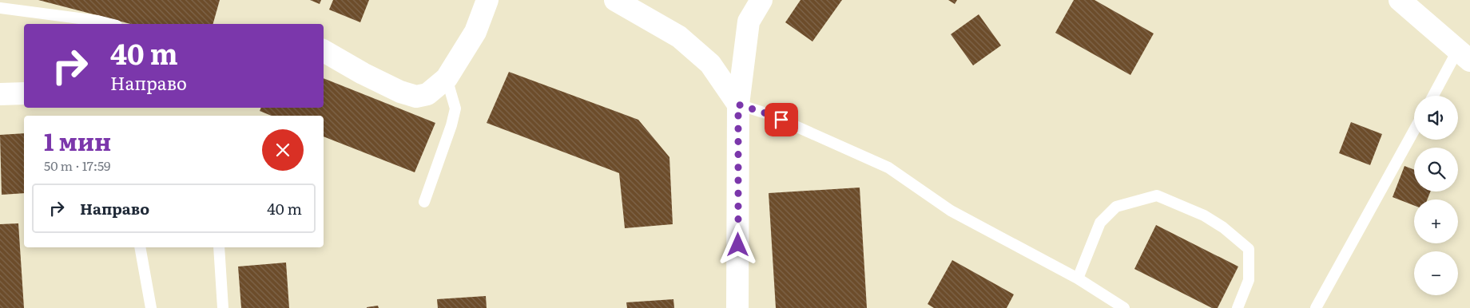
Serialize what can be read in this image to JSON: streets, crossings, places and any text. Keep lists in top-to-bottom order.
{
  "page": {
    "turn": ["40 m", "Направо"],
    "map_buttons": ["+", "−"],
    "heading": ["1 мин", "50 m · 17:59"],
    "list": [
      {
        "name": "Направо",
        "value": "40 m"
      }
    ]
  }
}
